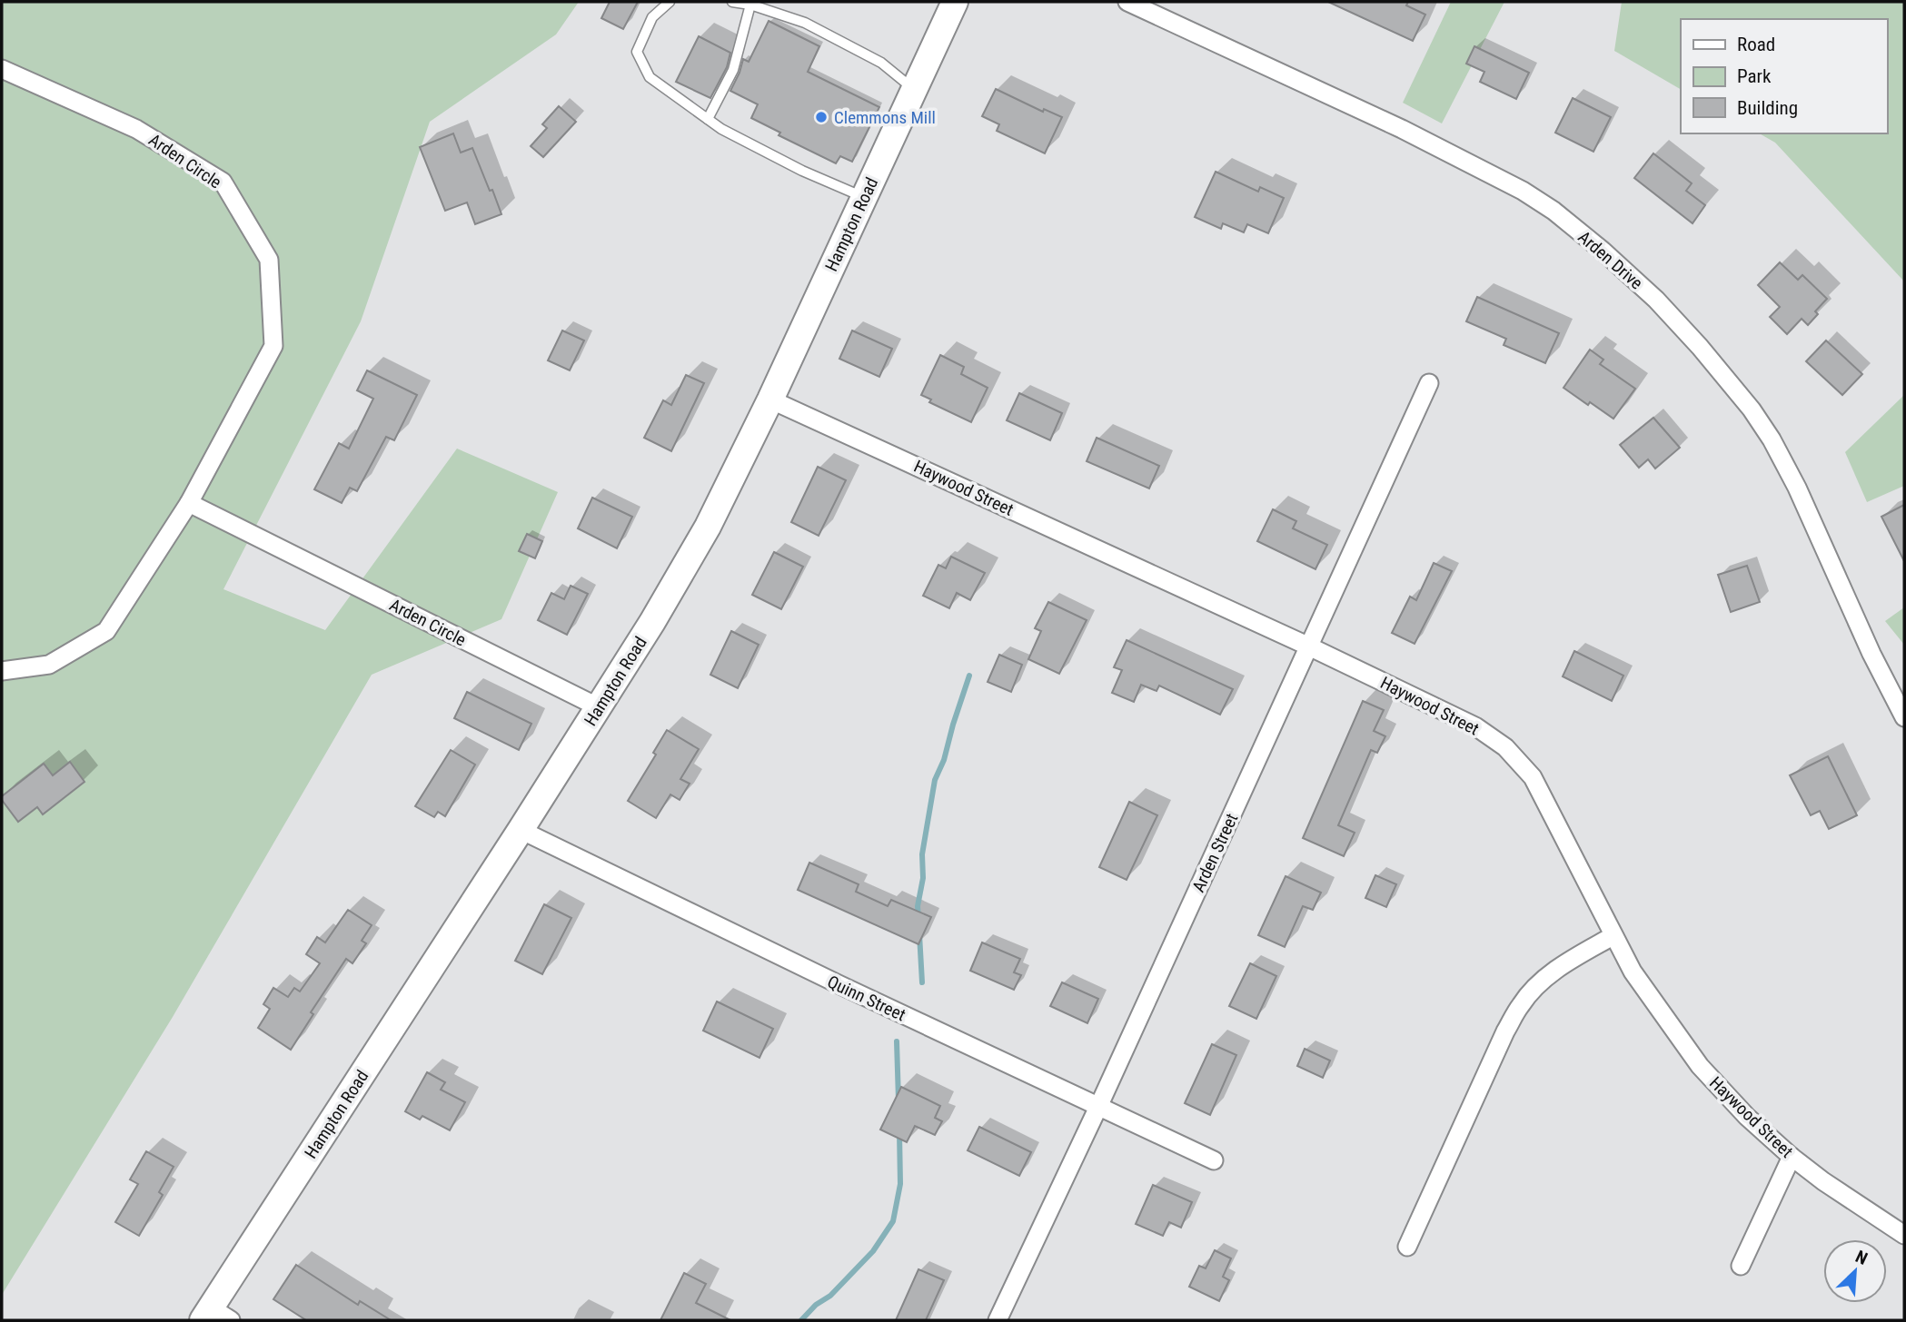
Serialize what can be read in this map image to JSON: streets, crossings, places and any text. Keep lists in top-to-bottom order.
{
  "streets": {
    "main road": ["Hampton Road"],
    "street": [
      "Arden Circle",
      "Arden Drive",
      "Haywood Street",
      "Arden Street",
      "Quinn Street"
    ]
  },
  "crossings": [
    ["Arden Circle", "Hampton Road"],
    ["Hampton Road", "Haywood Street"],
    ["Hampton Road", "Quinn Street"],
    ["Haywood Street", "Arden Street"],
    ["Arden Street", "Quinn Street"]
  ],
  "places": ["Clemmons Mill"],
  "legend": ["Road", "Park", "Building"],
  "north": "top right"
}
